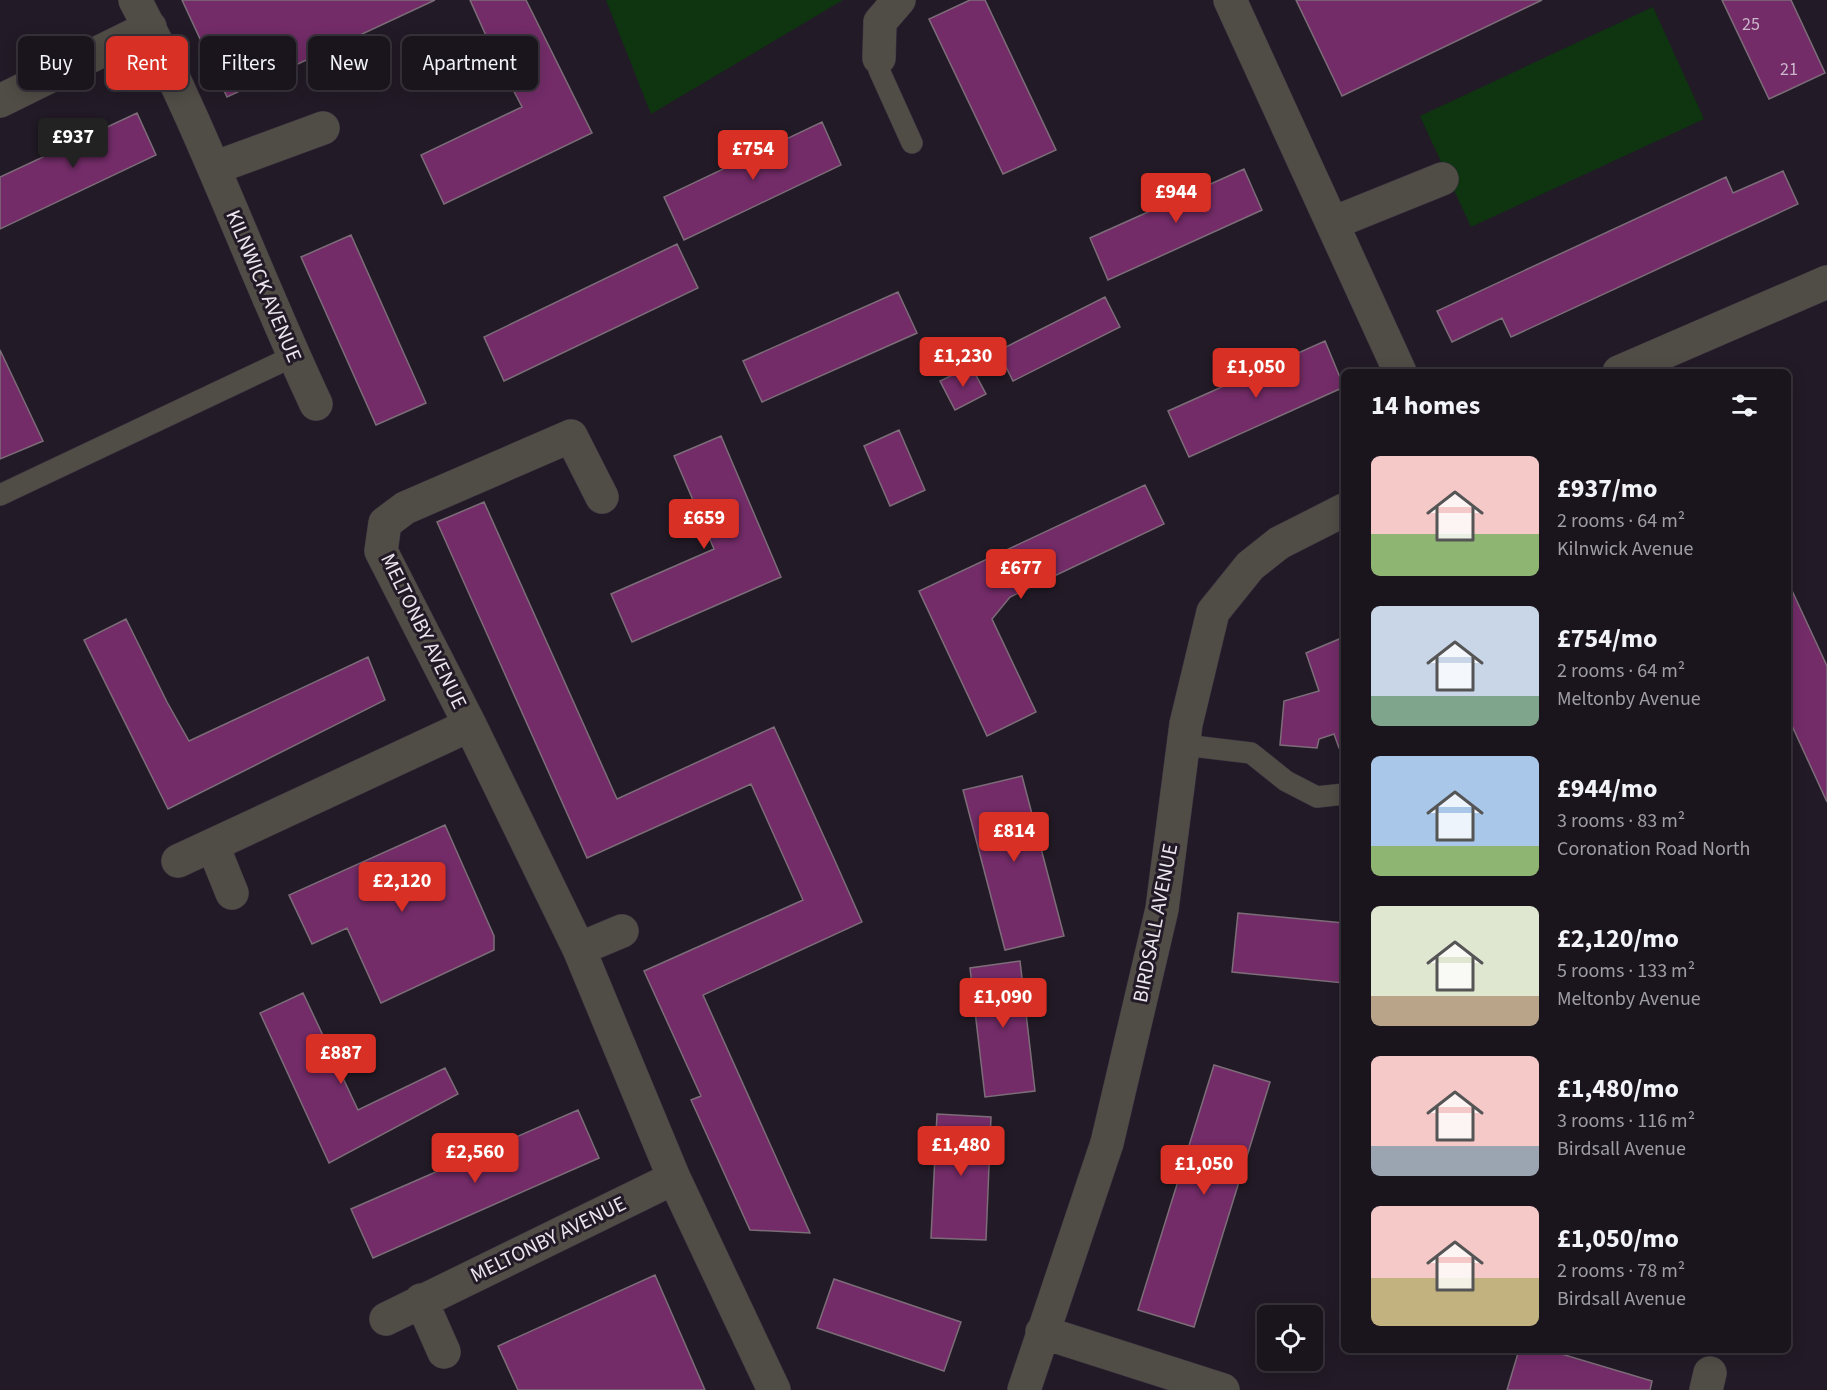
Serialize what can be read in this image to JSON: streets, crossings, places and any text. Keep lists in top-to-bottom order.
{
  "streets": {
    "street": ["KILNWICK AVENUE", "MELTONBY AVENUE", "BIRDSALL AVENUE"]
  },
  "house_numbers": ["25", "21"],
  "page": {
    "chip": [
      "Buy",
      "Rent",
      "Filters",
      "New",
      "Apartment"
    ],
    "price": [
      "£937",
      "£754",
      "£944",
      "£1,230",
      "£1,050",
      "£659",
      "£677",
      "£814",
      "£2,120",
      "£1,090",
      "£887",
      "£1,480",
      "£2,560",
      "£1,050"
    ],
    "heading": "14 homes",
    "list": [
      {
        "name": "£937/mo",
        "note": "2 rooms · 64 m² · Kilnwick Avenue"
      },
      {
        "name": "£754/mo",
        "note": "2 rooms · 64 m² · Meltonby Avenue"
      },
      {
        "name": "£944/mo",
        "note": "3 rooms · 83 m² · Coronation Road North"
      },
      {
        "name": "£2,120/mo",
        "note": "5 rooms · 133 m² · Meltonby Avenue"
      },
      {
        "name": "£1,480/mo",
        "note": "3 rooms · 116 m² · Birdsall Avenue"
      },
      {
        "name": "£1,050/mo",
        "note": "2 rooms · 78 m² · Birdsall Avenue"
      }
    ]
  }
}
